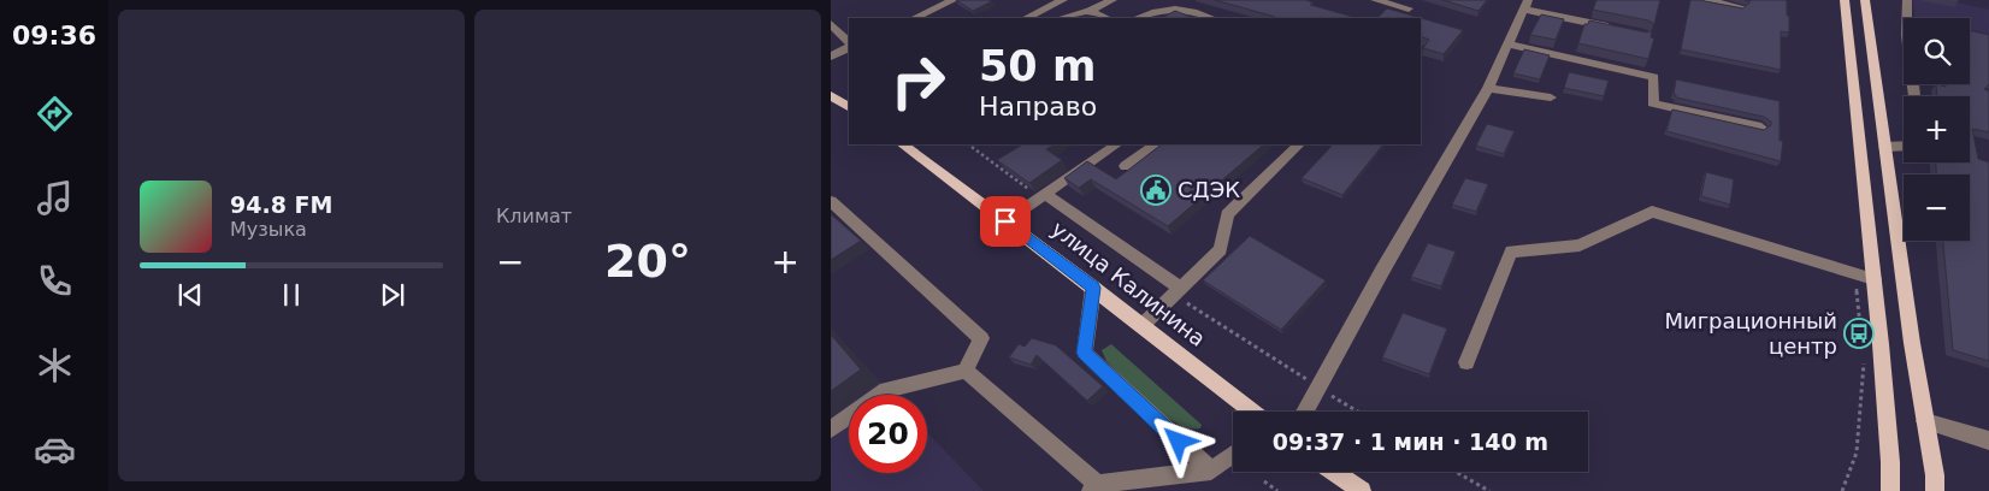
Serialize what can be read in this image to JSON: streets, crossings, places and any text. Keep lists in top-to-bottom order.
{
  "streets": {
    "main road": ["улица Калинина"]
  },
  "places": {
    "public building": ["СДЭК"],
    "bus stop": ["Миграционный центр"]
  },
  "page": {
    "tabs": "09:36",
    "tile": "Климат",
    "map_buttons": ["+", "−"],
    "turn": ["50 m", "Направо"],
    "song": ["94.8 FM", "Музыка"],
    "heat": ["−", "20°", "+"],
    "limit": "20",
    "trip": "09:37 · 1 мин · 140 m"
  }
}
